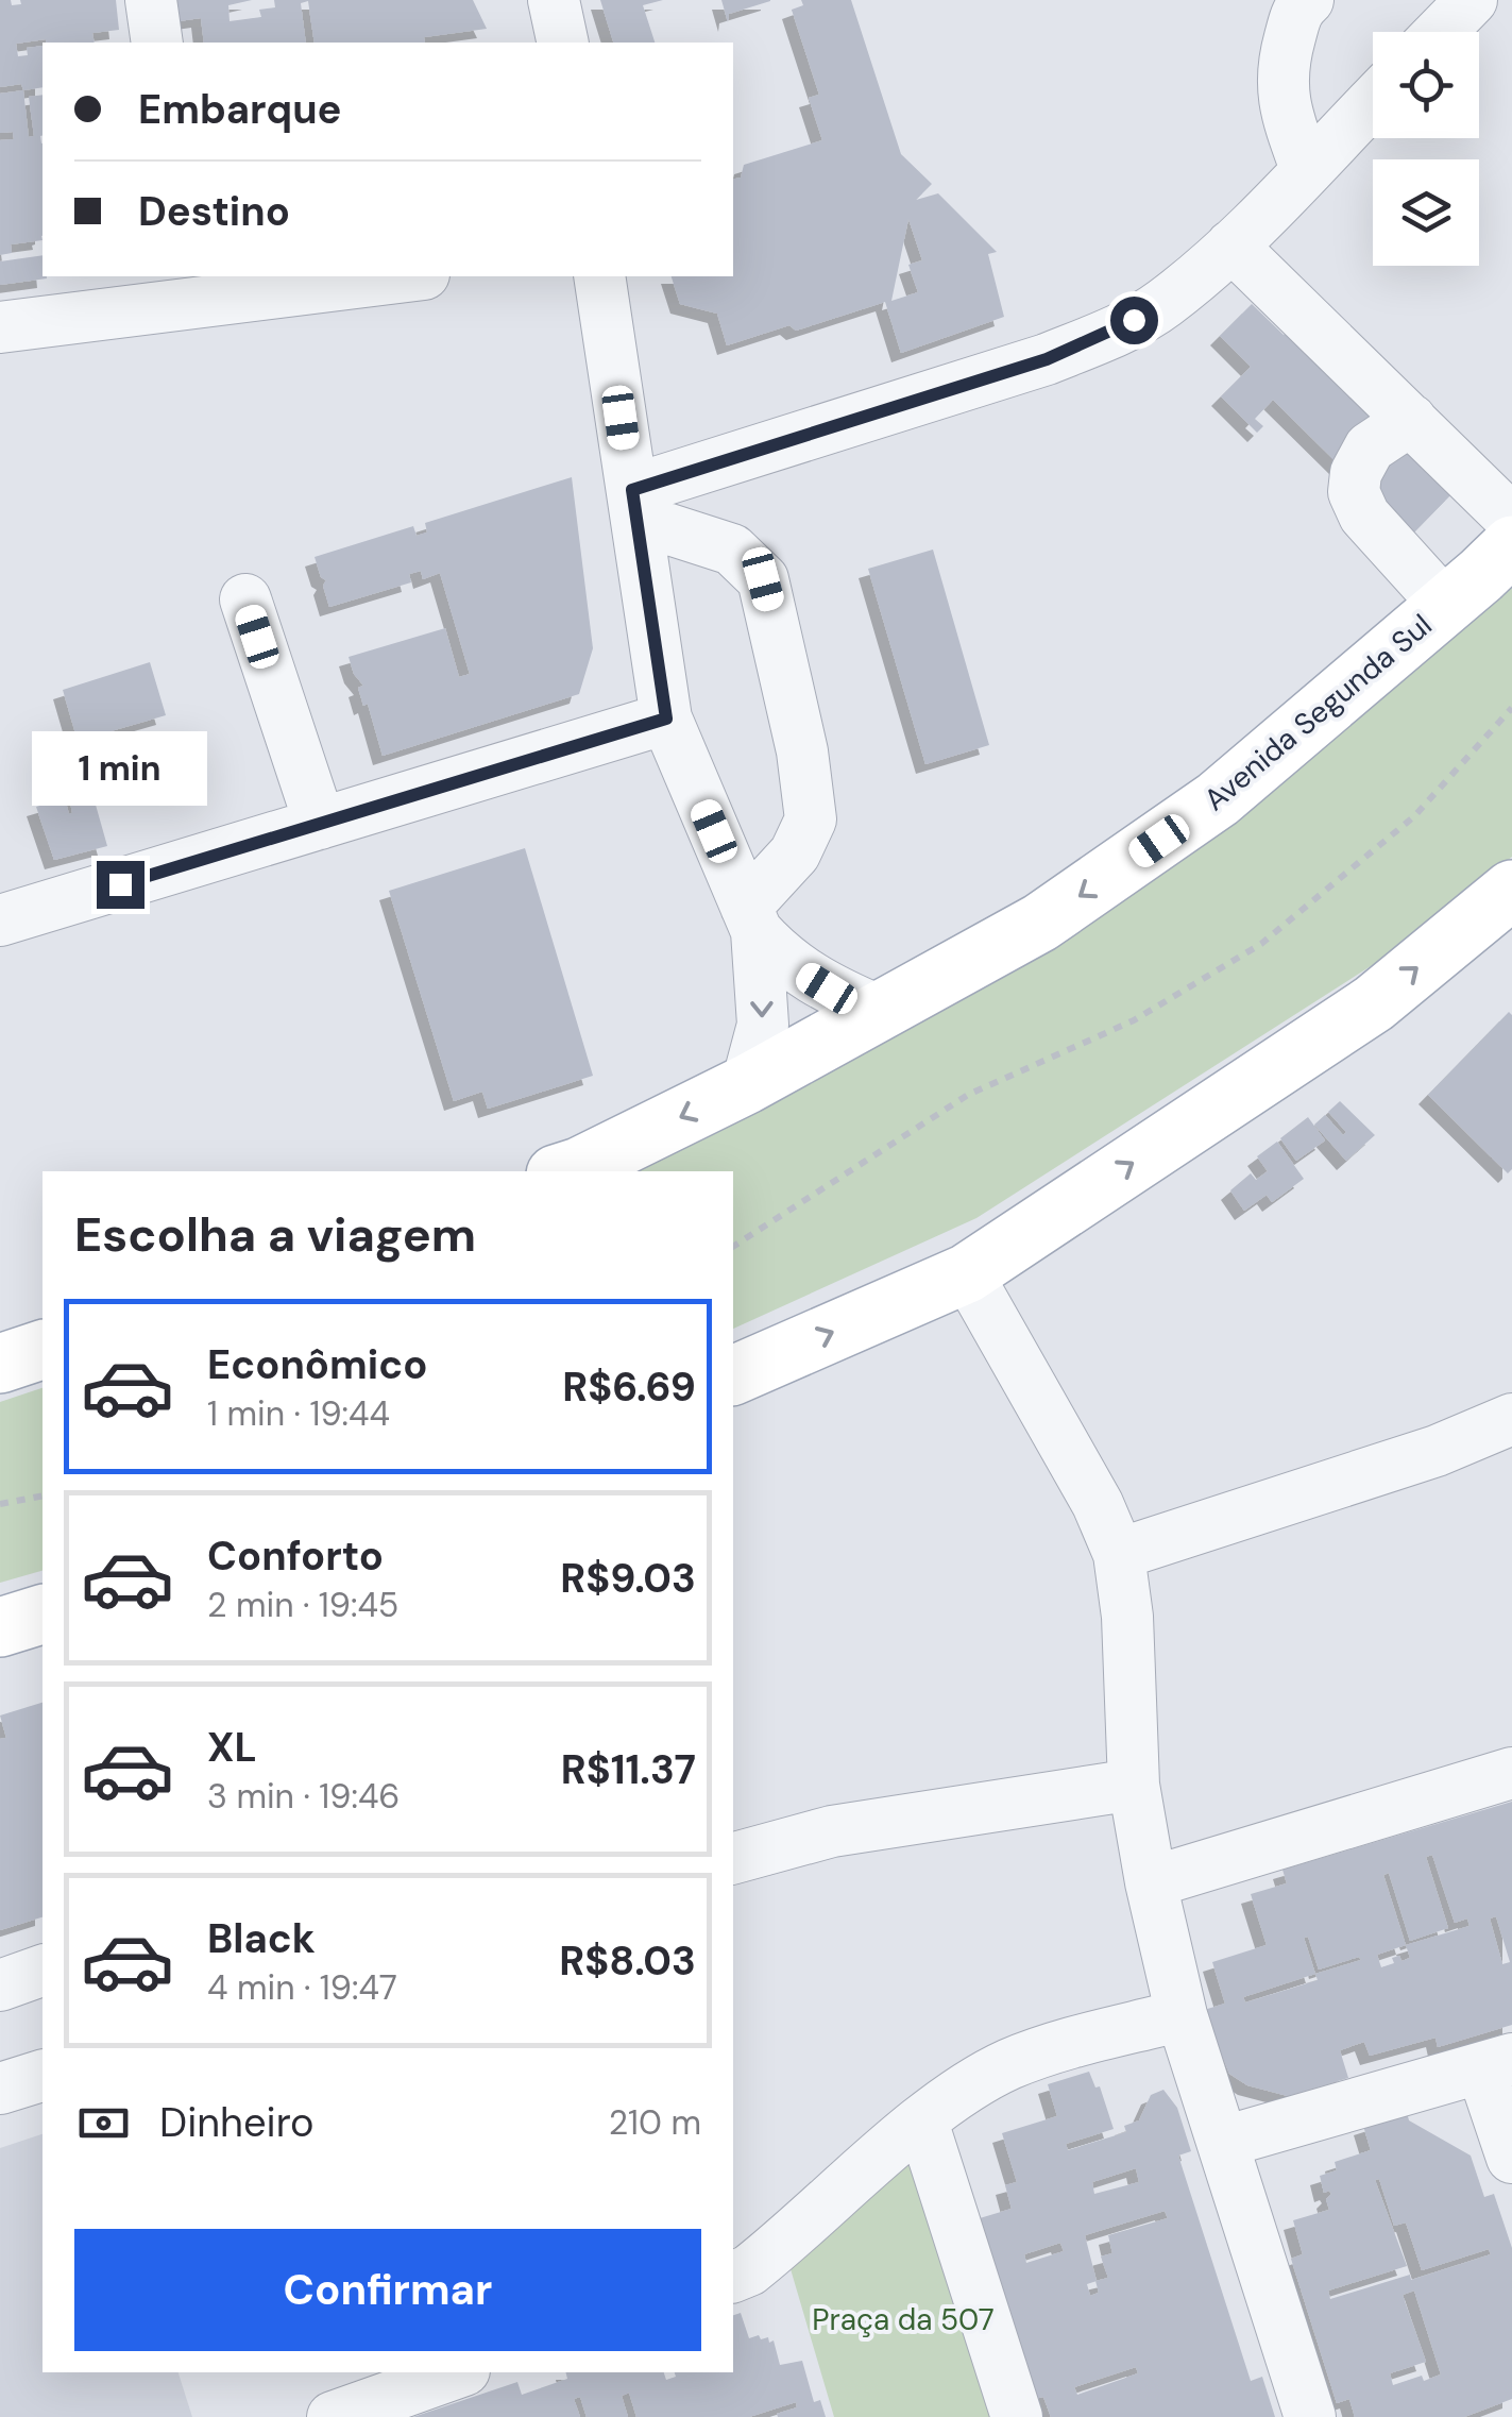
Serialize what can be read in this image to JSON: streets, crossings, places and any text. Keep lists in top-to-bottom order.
{
  "streets": {
    "main road": ["Avenida Segunda Sul"]
  },
  "parks": ["Praça da 507"],
  "page": {
    "banner": ["Embarque", "Destino"],
    "bubble": "1 min",
    "heading": "Escolha a viagem",
    "list": [
      {
        "name": "Econômico",
        "note": "1 min · 19:44",
        "value": "R$6.69"
      },
      {
        "name": "Conforto",
        "note": "2 min · 19:45",
        "value": "R$9.03"
      },
      {
        "name": "XL",
        "note": "3 min · 19:46",
        "value": "R$11.37"
      },
      {
        "name": "Black",
        "note": "4 min · 19:47",
        "value": "R$8.03"
      }
    ],
    "pay": ["Dinheiro", "210 m"],
    "buttons": "Confirmar"
  }
}
